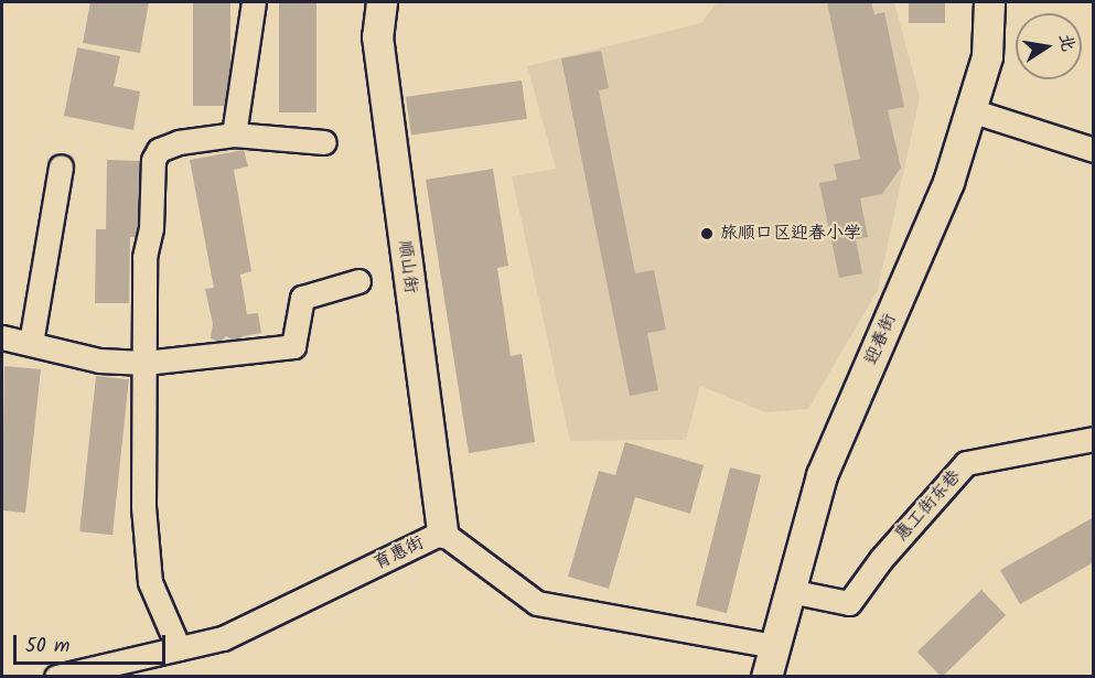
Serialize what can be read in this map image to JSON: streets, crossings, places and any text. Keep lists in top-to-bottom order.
{
  "streets": {
    "street": [
      "顺山街",
      "迎春街",
      "惠工街东巷",
      "育惠街"
    ]
  },
  "crossings": [
    ["顺山街", "育惠街"],
    ["迎春街", "惠工街东巷"],
    ["迎春街", "育惠街"]
  ],
  "places": ["旅顺口区迎春小学"],
  "scale_bar": "50 m",
  "north": "right"
}
